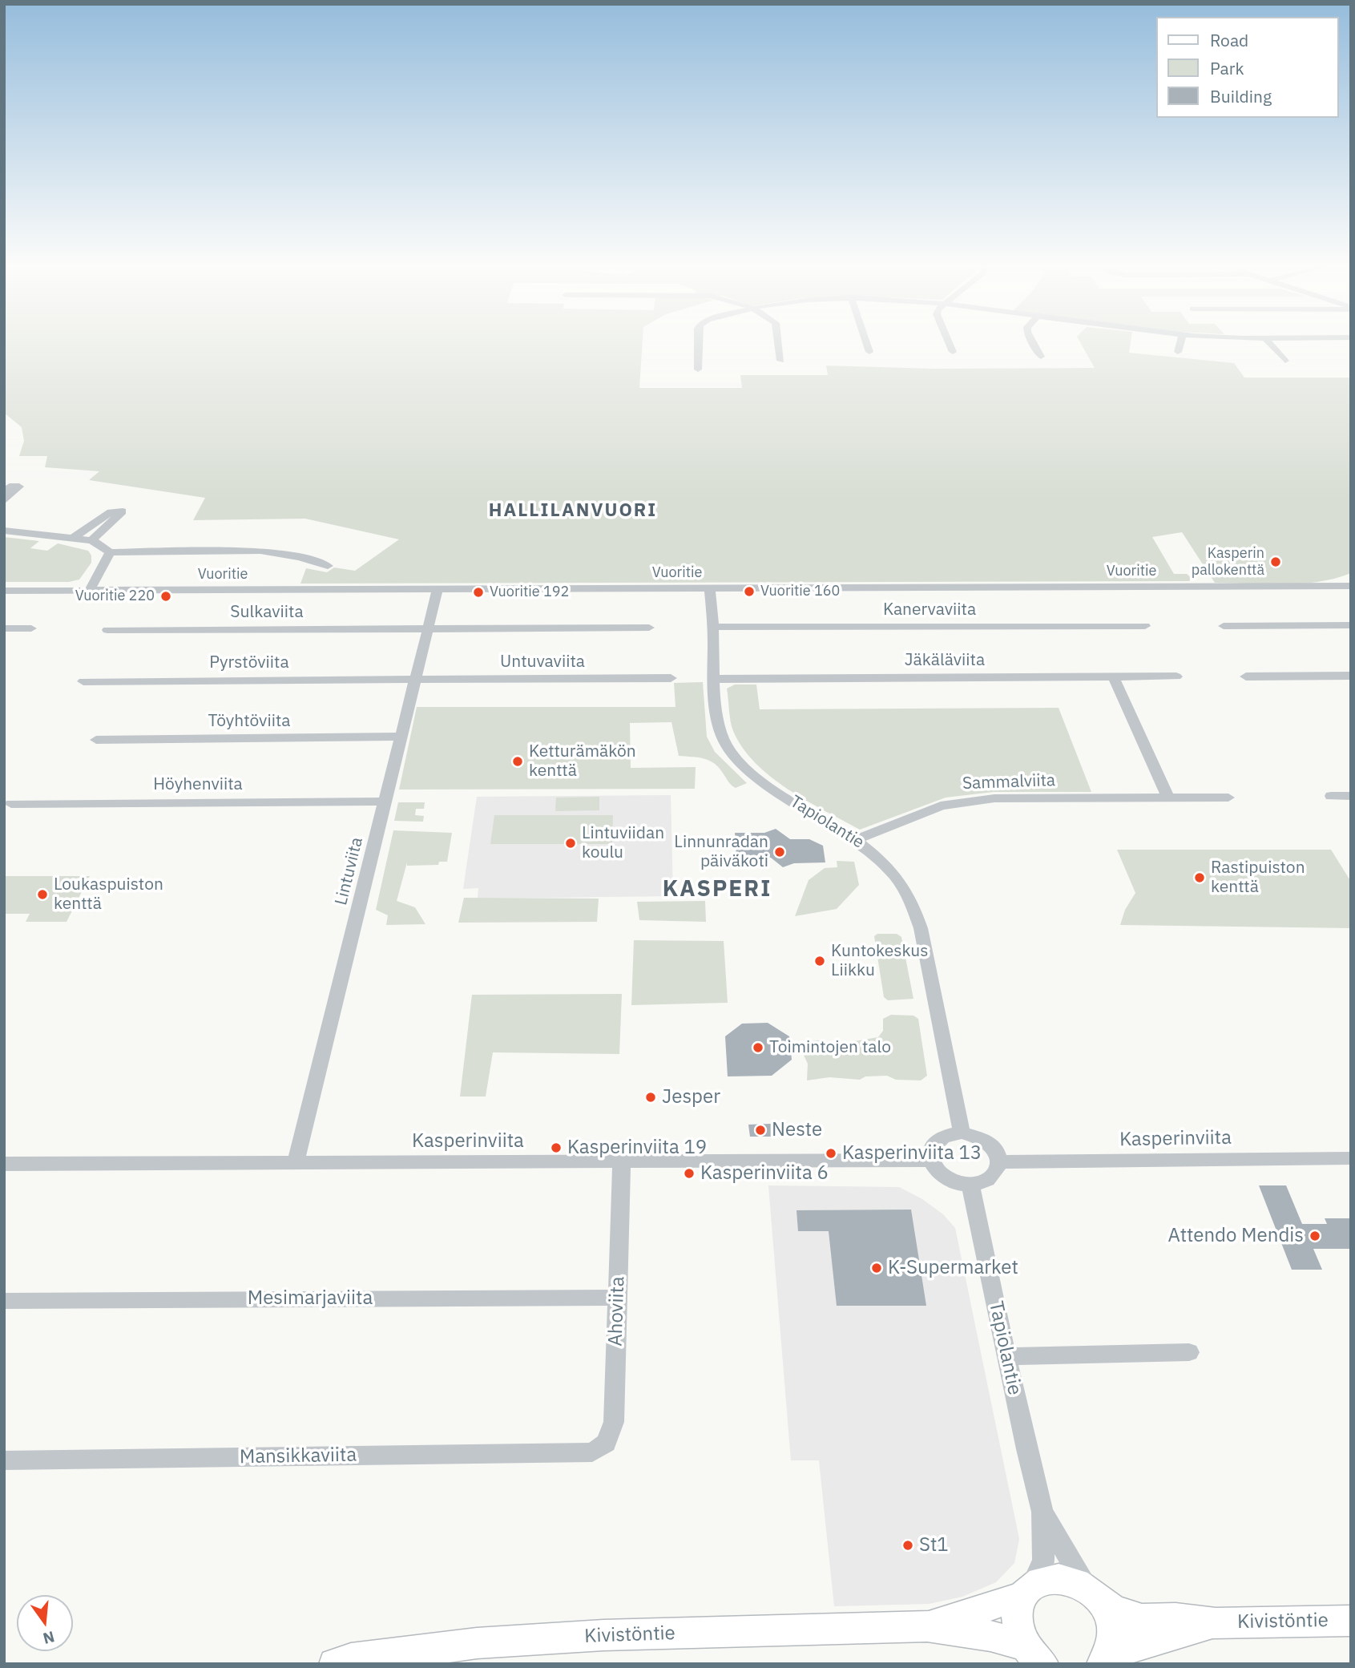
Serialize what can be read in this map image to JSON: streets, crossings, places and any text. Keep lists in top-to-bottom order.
{
  "streets": {
    "main road": ["Kivistöntie"],
    "street": [
      "Vuoritie",
      "Kanervaviita",
      "Sulkaviita",
      "Jäkäläviita",
      "Untuvaviita",
      "Pyrstöviita",
      "Töyhtöviita",
      "Sammalviita",
      "Höyhenviita",
      "Tapiolantie",
      "Lintuviita",
      "Kasperinviita",
      "Mesimarjaviita",
      "Ahoviita",
      "Mansikkaviita"
    ]
  },
  "crossings": [
    ["Vuoritie", "Tapiolantie"],
    ["Vuoritie", "Lintuviita"],
    ["Kanervaviita", "Tapiolantie"],
    ["Sulkaviita", "Lintuviita"],
    ["Jäkäläviita", "Tapiolantie"],
    ["Untuvaviita", "Pyrstöviita"],
    ["Untuvaviita", "Lintuviita"],
    ["Pyrstöviita", "Lintuviita"],
    ["Töyhtöviita", "Lintuviita"],
    ["Sammalviita", "Tapiolantie"],
    ["Höyhenviita", "Lintuviita"],
    ["Tapiolantie", "Kasperinviita"],
    ["Tapiolantie", "Kivistöntie"],
    ["Lintuviita", "Kasperinviita"],
    ["Kasperinviita", "Ahoviita"],
    ["Mesimarjaviita", "Ahoviita"],
    ["Ahoviita", "Mansikkaviita"]
  ],
  "districts": ["HALLILANVUORI", "KASPERI"],
  "places": [
    "Kasperin pallokenttä",
    "Vuoritie 160",
    "Vuoritie 192",
    "Vuoritie 220",
    "Ketturämäkön kenttä",
    "Lintuviidan koulu",
    "Linnunradan päiväkoti",
    "Rastipuiston kenttä",
    "Loukaspuiston kenttä",
    "Kuntokeskus Liikku",
    "Toimintojen talo",
    "Jesper",
    "Neste",
    "Kasperinviita 19",
    "Kasperinviita 13",
    "Kasperinviita 6",
    "Attendo Mendis",
    "K-Supermarket",
    "St1"
  ],
  "legend": ["Road", "Park", "Building"],
  "north": "bottom"
}
